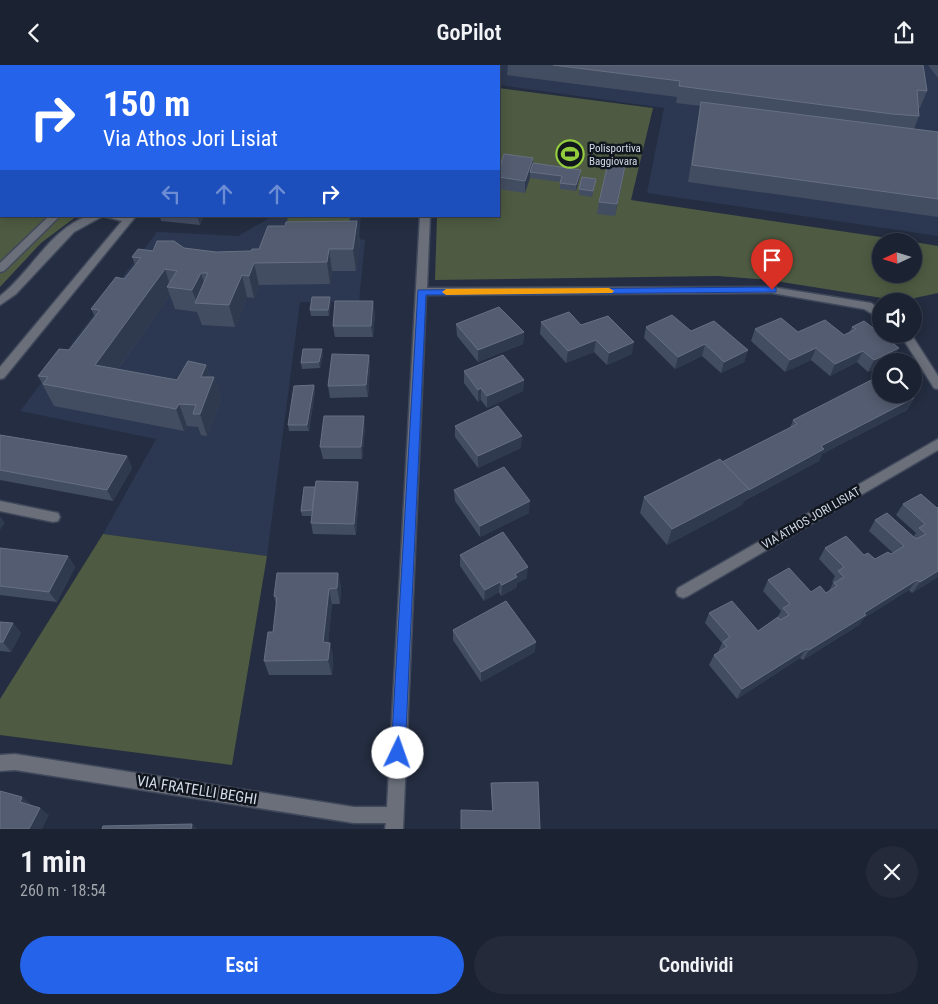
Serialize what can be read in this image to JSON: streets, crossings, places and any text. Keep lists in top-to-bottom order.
{
  "streets": {
    "street": ["VIA ATHOS JORI LISIAT", "VIA FRATELLI BEGHI"]
  },
  "places": {
    "sports": ["Polisportiva Baggiovara"]
  },
  "north": "left",
  "page": {
    "header": "GoPilot",
    "turn": ["150 m", "Via Athos Jori Lisiat"],
    "heading": ["1 min", "260 m · 18:54"],
    "buttons": ["Esci", "Condividi"]
  }
}
